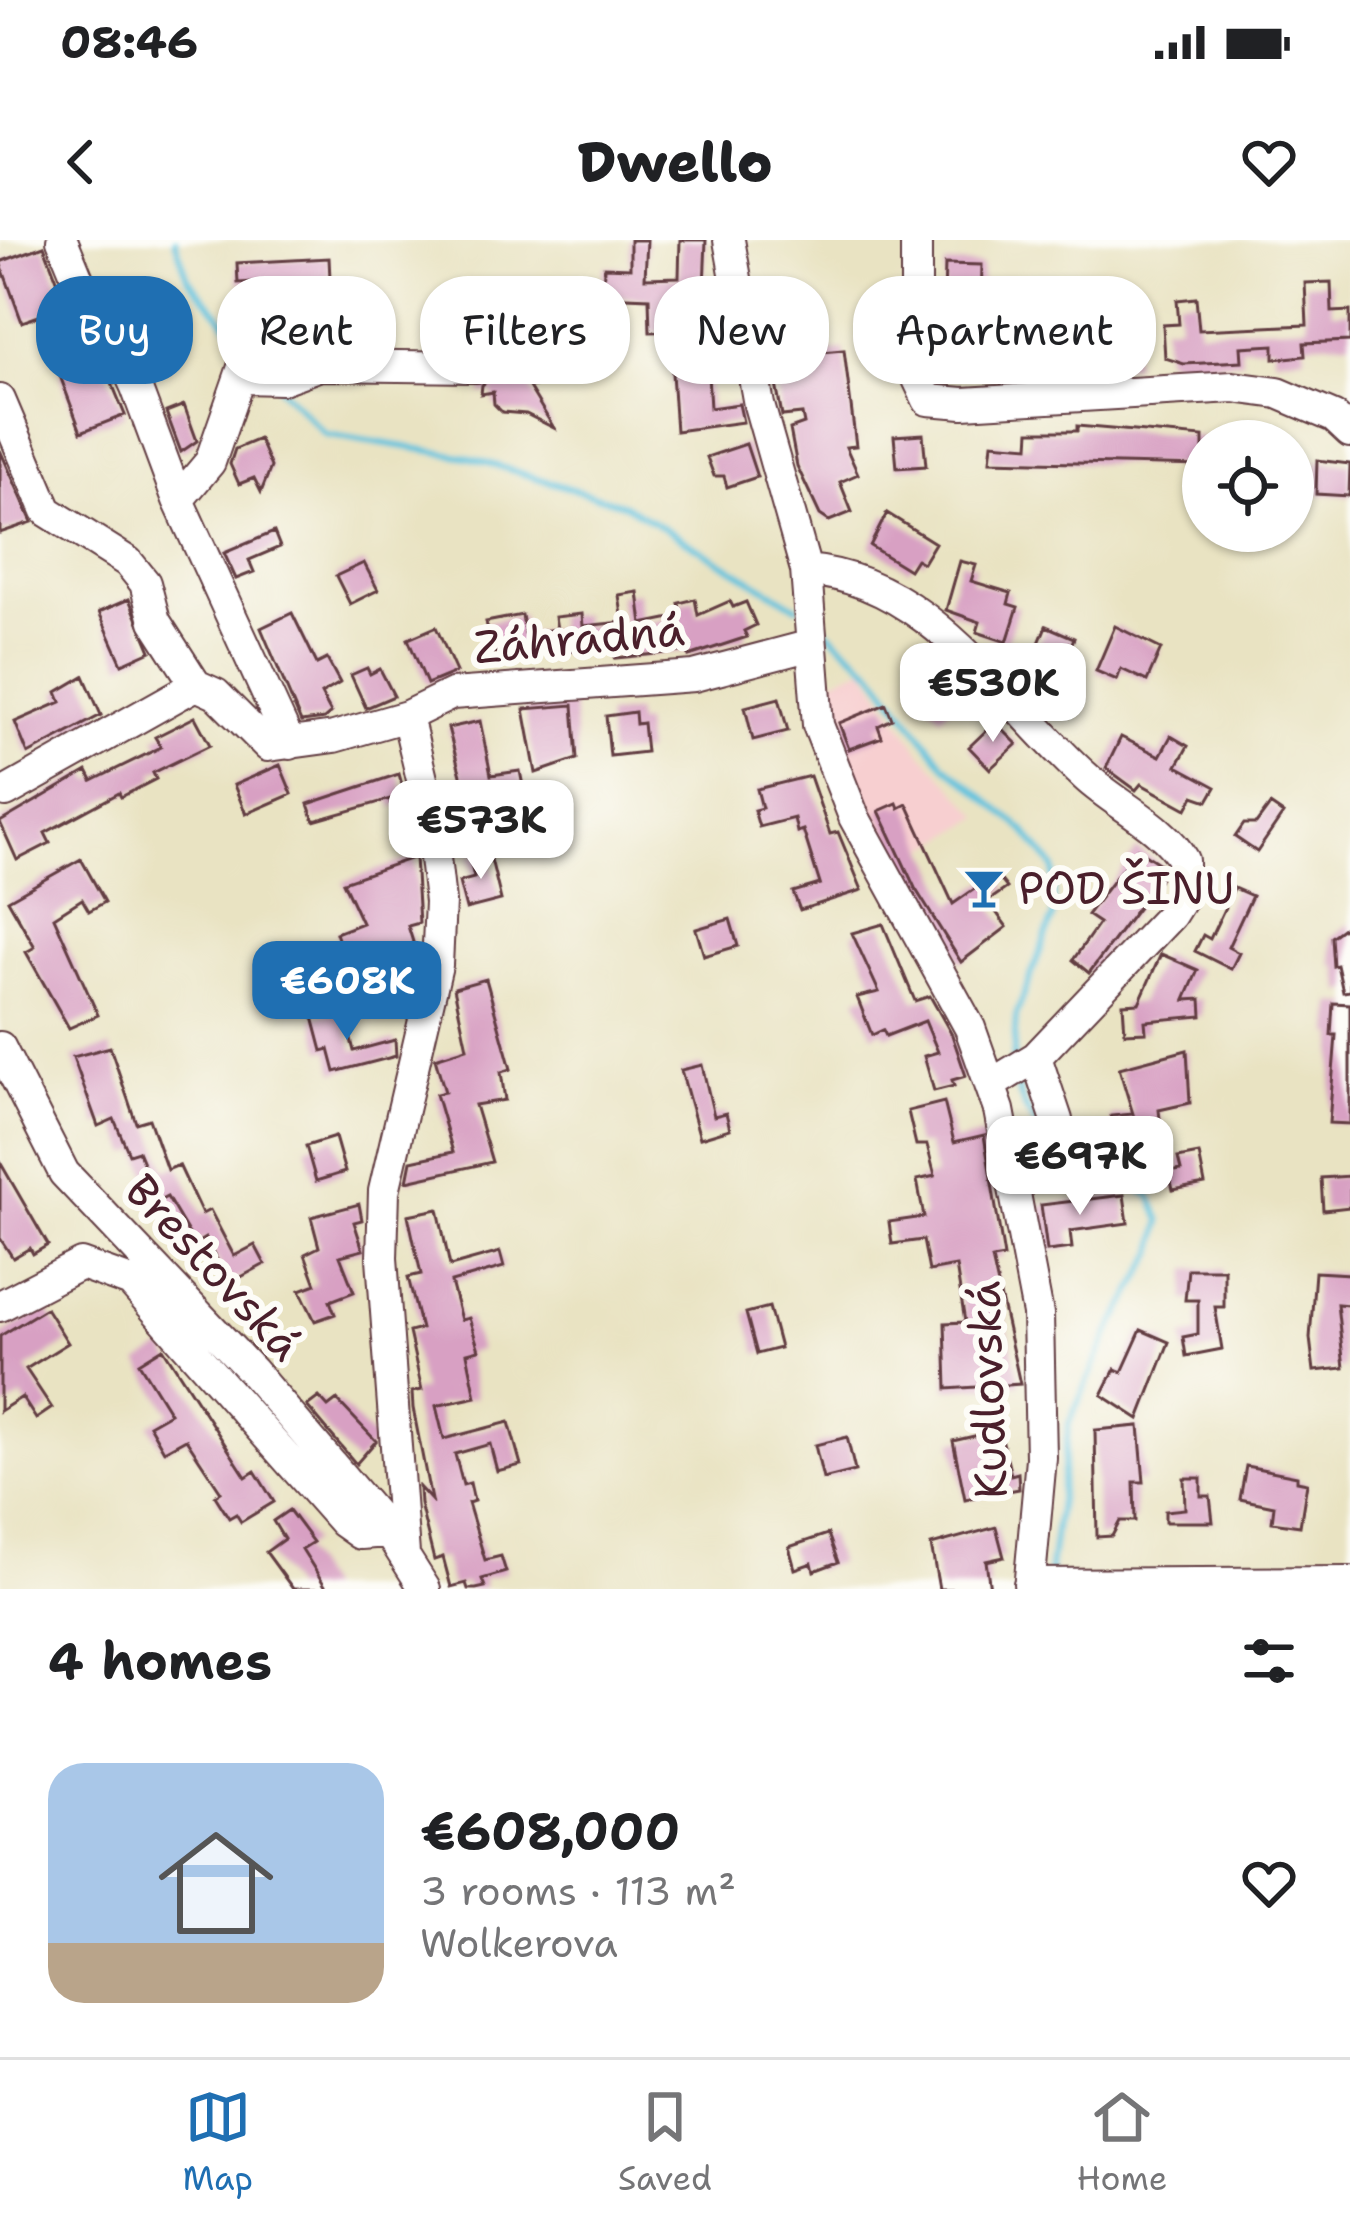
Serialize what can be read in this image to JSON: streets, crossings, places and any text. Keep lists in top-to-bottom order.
{
  "streets": {
    "street": ["Záhradná", "Brestovská", "Kudlovská"]
  },
  "crossings": [
    ["Záhradná", "Kudlovská"]
  ],
  "places": {
    "bar": ["POD ŠINU"]
  },
  "page": {
    "status": "08:46",
    "header": "Dwello",
    "chip": [
      "Buy",
      "Rent",
      "Filters",
      "New",
      "Apartment"
    ],
    "price": [
      "€530K",
      "€573K",
      "€608K",
      "€697K"
    ],
    "heading": "4 homes",
    "list": [
      {
        "name": "€608,000",
        "note": "3 rooms · 113 m² · Wolkerova"
      }
    ],
    "tabs": ["Map", "Saved", "Home"]
  }
}
